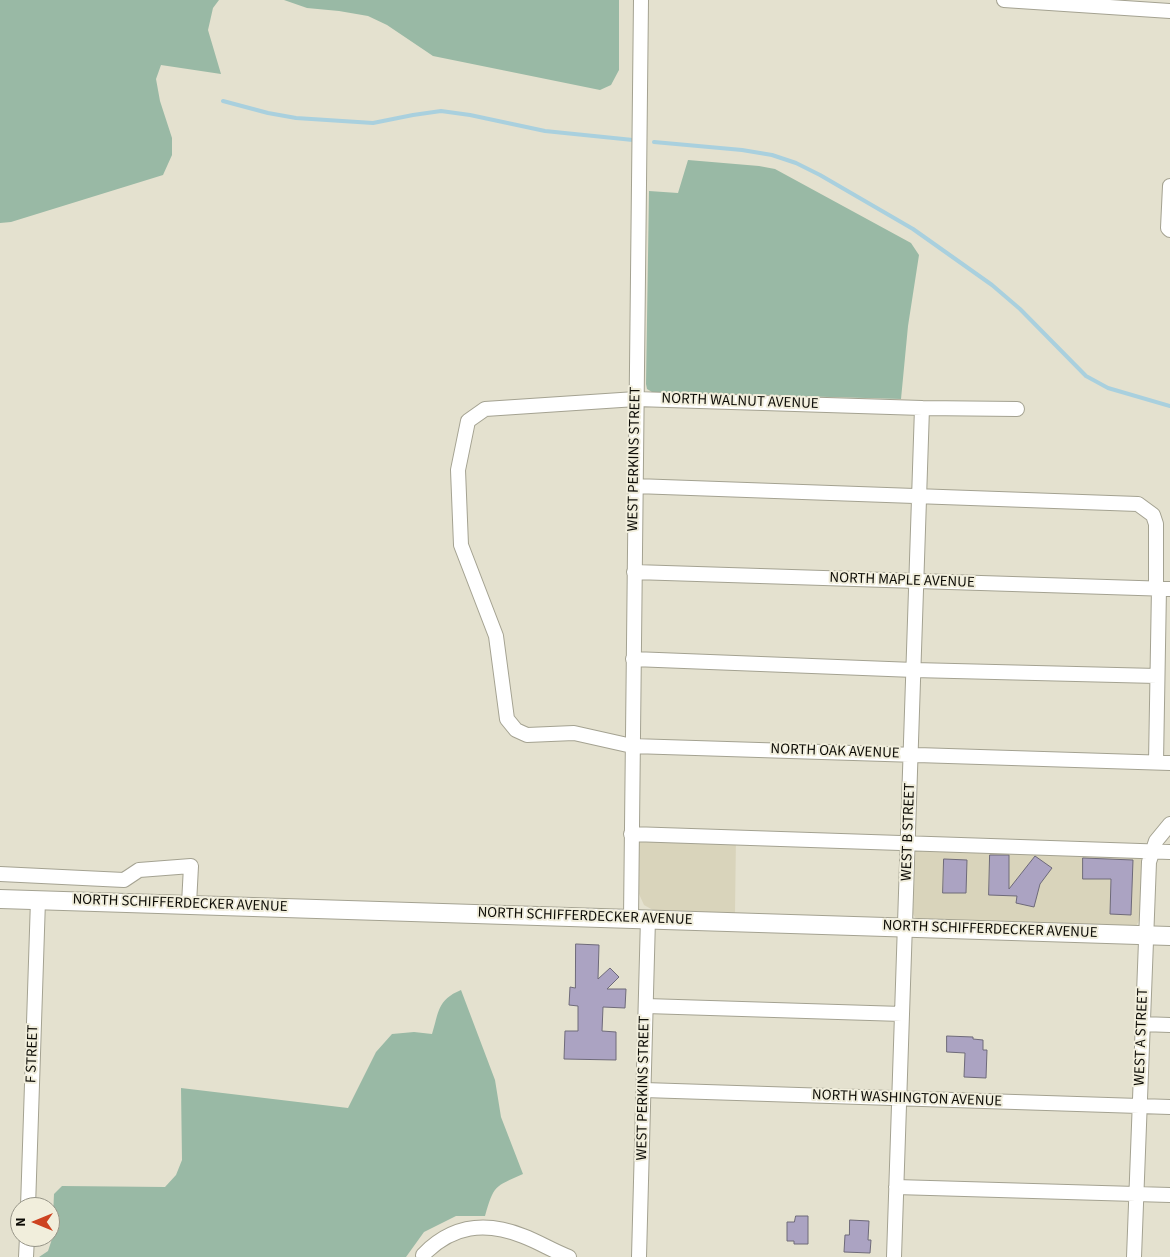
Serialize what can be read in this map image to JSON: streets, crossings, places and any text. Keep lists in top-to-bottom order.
{
  "streets": {
    "main road": ["NORTH SCHIFFERDECKER AVENUE"],
    "street": [
      "NORTH WALNUT AVENUE",
      "WEST PERKINS STREET",
      "NORTH MAPLE AVENUE",
      "NORTH OAK AVENUE",
      "WEST B STREET",
      "WEST A STREET",
      "F STREET",
      "NORTH WASHINGTON AVENUE"
    ]
  },
  "crossings": [
    ["NORTH WALNUT AVENUE", "WEST PERKINS STREET"],
    ["NORTH WALNUT AVENUE", "NORTH OAK AVENUE"],
    ["NORTH WALNUT AVENUE", "WEST B STREET"],
    ["WEST PERKINS STREET", "NORTH MAPLE AVENUE"],
    ["WEST PERKINS STREET", "NORTH OAK AVENUE"],
    ["WEST PERKINS STREET", "NORTH SCHIFFERDECKER AVENUE"],
    ["WEST PERKINS STREET", "NORTH WASHINGTON AVENUE"],
    ["NORTH MAPLE AVENUE", "WEST B STREET"],
    ["NORTH OAK AVENUE", "WEST B STREET"],
    ["WEST B STREET", "NORTH SCHIFFERDECKER AVENUE"],
    ["WEST B STREET", "NORTH WASHINGTON AVENUE"],
    ["NORTH SCHIFFERDECKER AVENUE", "WEST A STREET"],
    ["NORTH SCHIFFERDECKER AVENUE", "F STREET"],
    ["WEST A STREET", "NORTH WASHINGTON AVENUE"]
  ],
  "north": "left"
}
